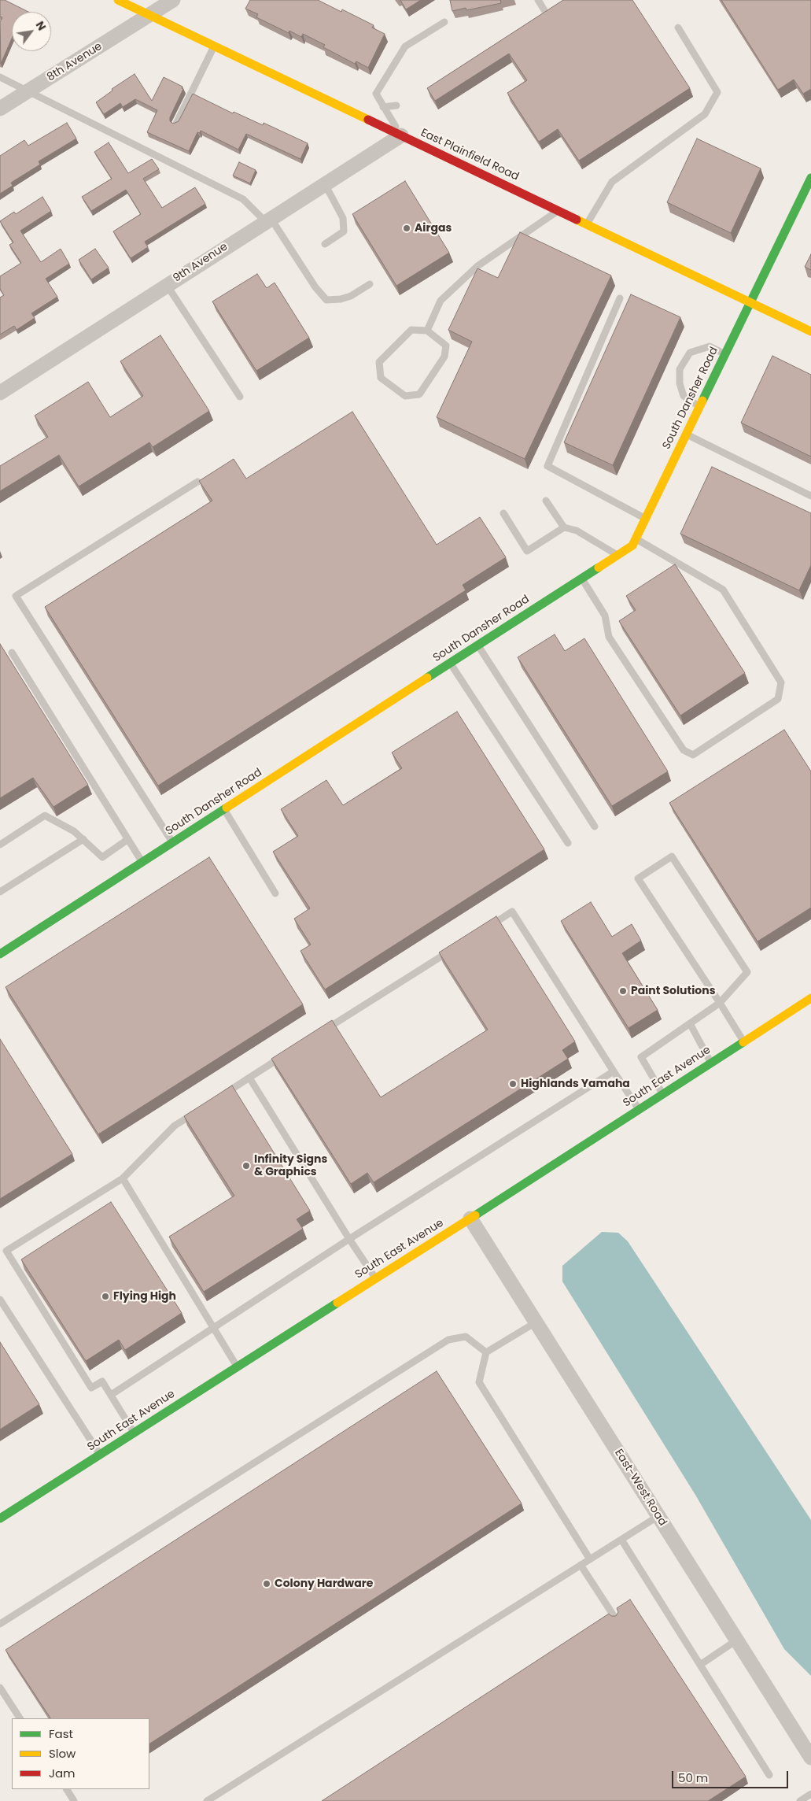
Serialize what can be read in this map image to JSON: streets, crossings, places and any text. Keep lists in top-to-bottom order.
{
  "streets": {
    "main road": ["East Plainfield Road", "South Dansher Road", "South East Avenue"],
    "street": ["8th Avenue", "9th Avenue", "East-West Road"]
  },
  "crossings": [
    ["8th Avenue", "East Plainfield Road"],
    ["East Plainfield Road", "9th Avenue"],
    ["East Plainfield Road", "South Dansher Road"],
    ["South East Avenue", "East-West Road"]
  ],
  "places": [
    "Airgas",
    "Paint Solutions",
    "Highlands Yamaha",
    "Infinity Signs & Graphics",
    "Flying High",
    "Colony Hardware"
  ],
  "legend": ["Fast", "Slow", "Jam"],
  "scale_bar": "50 m",
  "north": "top right"
}
